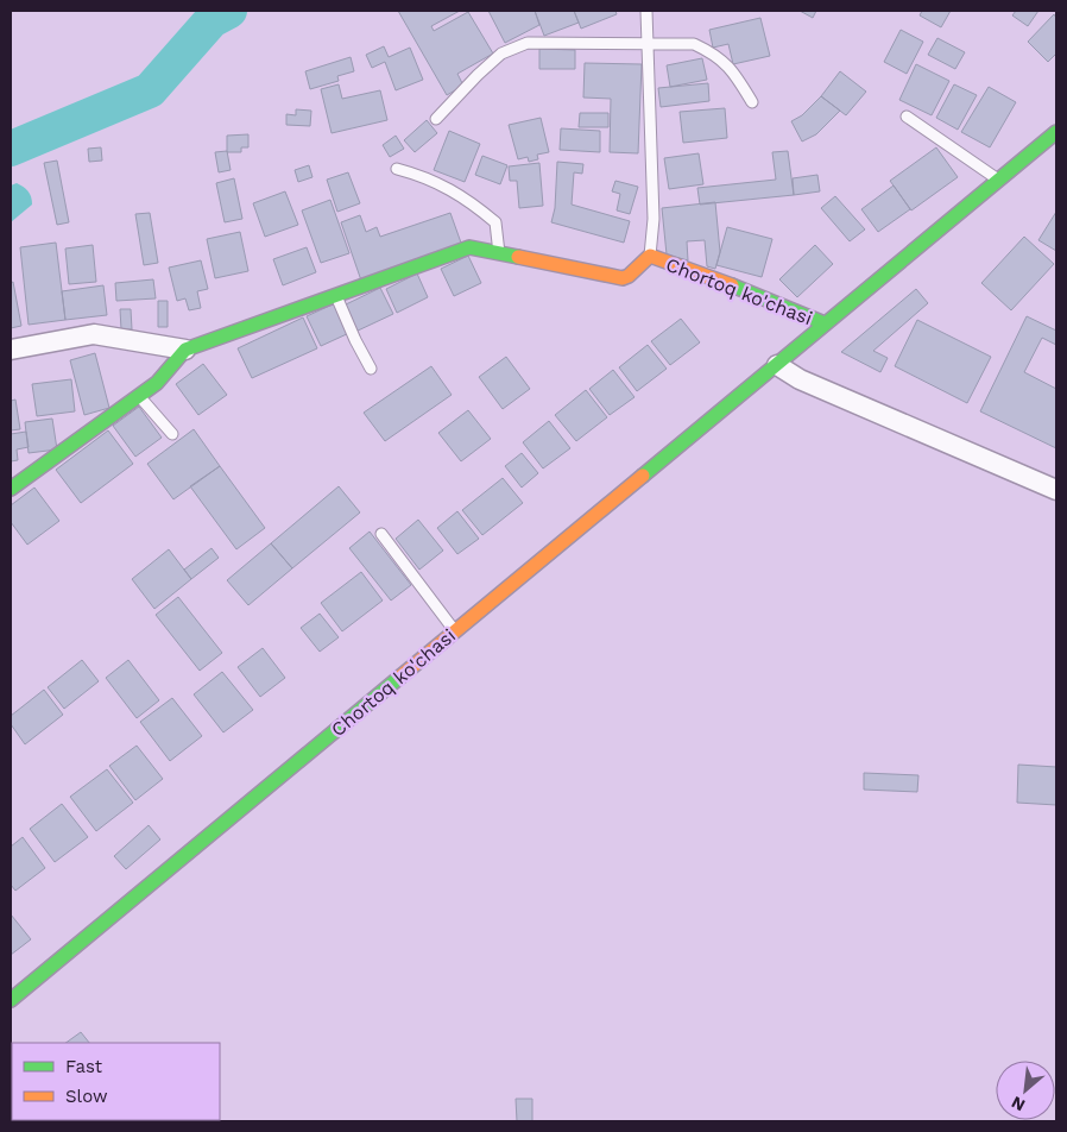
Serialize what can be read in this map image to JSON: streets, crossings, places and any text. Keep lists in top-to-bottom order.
{
  "streets": {
    "street": ["Chortoq ko'chasi"]
  },
  "legend": ["Fast", "Slow"],
  "north": "bottom left"
}
